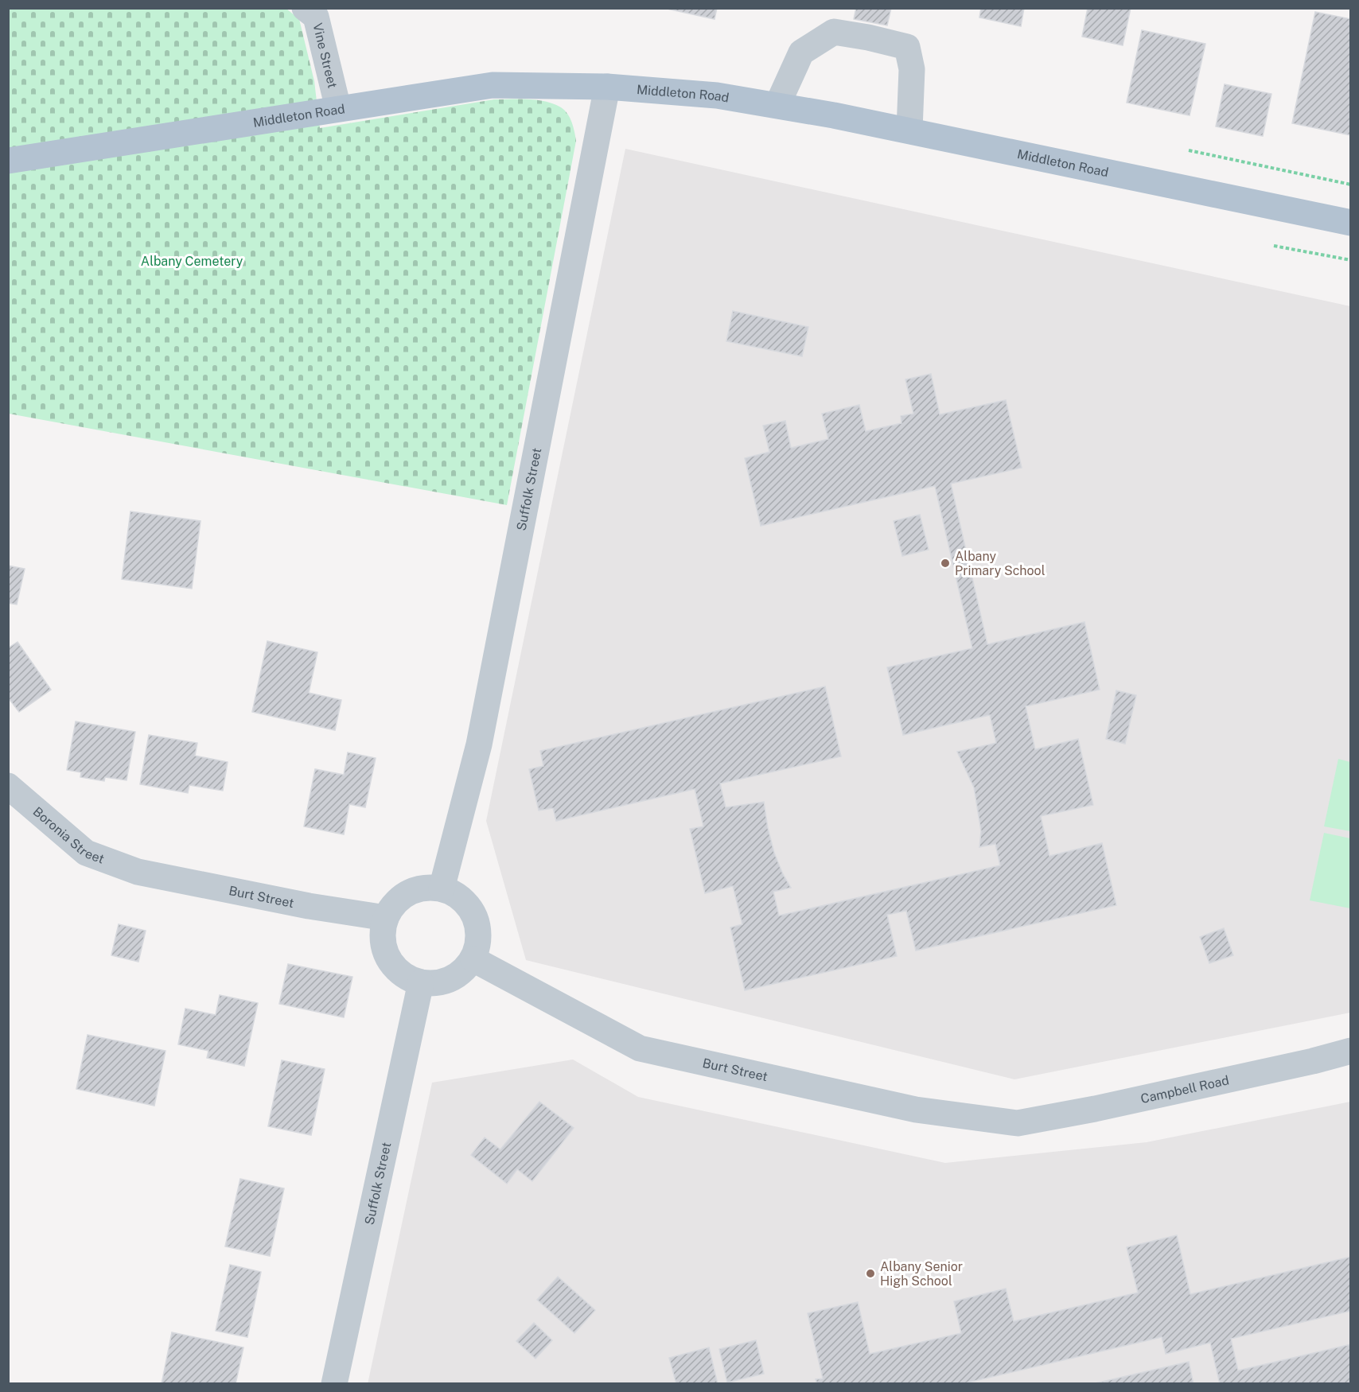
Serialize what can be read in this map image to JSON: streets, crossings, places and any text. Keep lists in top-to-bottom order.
{
  "streets": {
    "main road": ["Middleton Road"],
    "street": [
      "Vine Street",
      "Suffolk Street",
      "Boronia Street",
      "Burt Street",
      "Campbell Road"
    ]
  },
  "crossings": [
    ["Vine Street", "Middleton Road"],
    ["Middleton Road", "Suffolk Street"],
    ["Suffolk Street", "Burt Street"],
    ["Boronia Street", "Burt Street"],
    ["Burt Street", "Campbell Road"]
  ],
  "parks": ["Albany Cemetery"],
  "places": ["Albany Primary School", "Albany Senior High School"]
}
